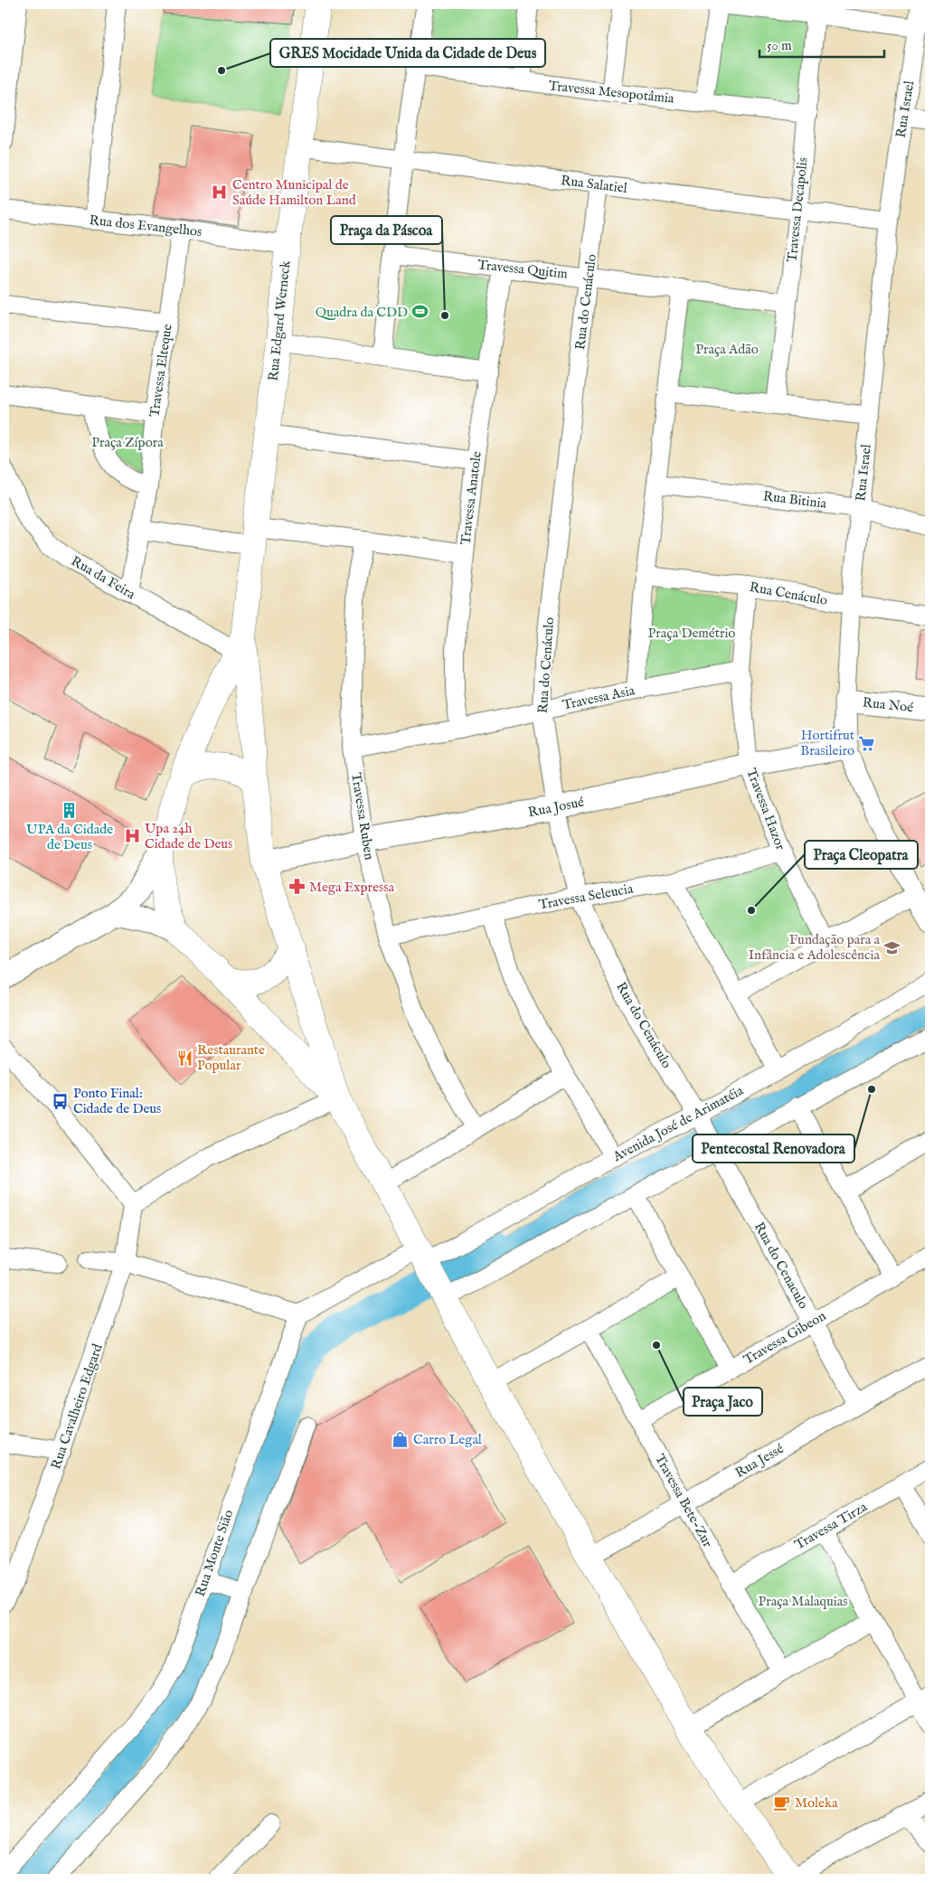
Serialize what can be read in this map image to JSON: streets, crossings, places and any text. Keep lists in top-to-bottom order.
{
  "streets": {
    "main road": ["Rua Edgard Werneck"],
    "street": [
      "Travessa Mesopotâmia",
      "Rua Israel",
      "Rua Salatiel",
      "Travessa Decapolis",
      "Rua dos Evangelhos",
      "Travessa Quitim",
      "Rua do Cenáculo",
      "Travessa Elteque",
      "Travessa Anatole",
      "Rua Bitinia",
      "Rua da Feira",
      "Rua Cenáculo",
      "Travessa Asia",
      "Rua Noé",
      "Rua Josué",
      "Travessa Hazor",
      "Travessa Ruben",
      "Travessa Seleucia",
      "Avenida José de Arimatéia",
      "Rua do Cenaculo",
      "Travessa Gibeon",
      "Rua Cavalheiro Edgard",
      "Rua Jessé",
      "Travessa Bete-Zur",
      "Travessa Tirza",
      "Rua Monte Sião"
    ]
  },
  "crossings": [
    ["Travessa Mesopotâmia", "Travessa Decapolis"],
    ["Rua Israel", "Rua Salatiel"],
    ["Rua Israel", "Rua Bitinia"],
    ["Rua Israel", "Rua Cenáculo"],
    ["Rua Israel", "Rua Noé"],
    ["Rua Israel", "Rua Josué"],
    ["Rua Salatiel", "Travessa Decapolis"],
    ["Rua Salatiel", "Rua do Cenáculo"],
    ["Rua Salatiel", "Rua Edgard Werneck"],
    ["Travessa Decapolis", "Travessa Quitim"],
    ["Rua dos Evangelhos", "Rua Edgard Werneck"],
    ["Rua dos Evangelhos", "Travessa Elteque"],
    ["Travessa Quitim", "Rua do Cenáculo"],
    ["Travessa Quitim", "Travessa Anatole"],
    ["Rua do Cenáculo", "Travessa Asia"],
    ["Rua do Cenáculo", "Rua Josué"],
    ["Rua do Cenáculo", "Travessa Seleucia"],
    ["Rua do Cenáculo", "Avenida José de Arimatéia"],
    ["Rua do Cenáculo", "Rua do Cenaculo"],
    ["Rua Edgard Werneck", "Rua da Feira"],
    ["Travessa Elteque", "Rua da Feira"],
    ["Travessa Anatole", "Travessa Asia"],
    ["Rua Cenáculo", "Travessa Hazor"],
    ["Travessa Asia", "Travessa Hazor"],
    ["Travessa Asia", "Travessa Ruben"],
    ["Rua Josué", "Travessa Hazor"],
    ["Rua Josué", "Travessa Ruben"],
    ["Travessa Hazor", "Travessa Seleucia"],
    ["Travessa Ruben", "Travessa Seleucia"],
    ["Rua do Cenaculo", "Travessa Gibeon"],
    ["Rua do Cenaculo", "Rua Jessé"],
    ["Travessa Gibeon", "Travessa Bete-Zur"],
    ["Rua Jessé", "Travessa Bete-Zur"],
    ["Travessa Bete-Zur", "Travessa Tirza"]
  ],
  "parks": [
    "Praça Adão",
    "Praça Zípora",
    "Praça Demétrio",
    "Praça Malaquias"
  ],
  "places": {
    "other": [
      "GRES Mocidade Unida da Cidade de Deus",
      "Praça da Páscoa",
      "Praça Cleopatra",
      "Pentecostal Renovadora",
      "Praça Jaco"
    ],
    "hospital": ["Centro Municipal de Saúde Hamilton Land", "Upa 24h Cidade de Deus"],
    "sports": ["Quadra da CDD"],
    "supermarket": ["Hortifrut Brasileiro"],
    "building": ["UPA da Cidade de Deus"],
    "pharmacy": ["Mega Expressa"],
    "school or university": ["Fundação para a Infância e Adolescência"],
    "restaurant": ["Restaurante Popular"],
    "bus stop": ["Ponto Final: Cidade de Deus"],
    "shop": ["Carro Legal"],
    "cafe": ["Moleka"]
  },
  "scale_bar": "50 m"
}
